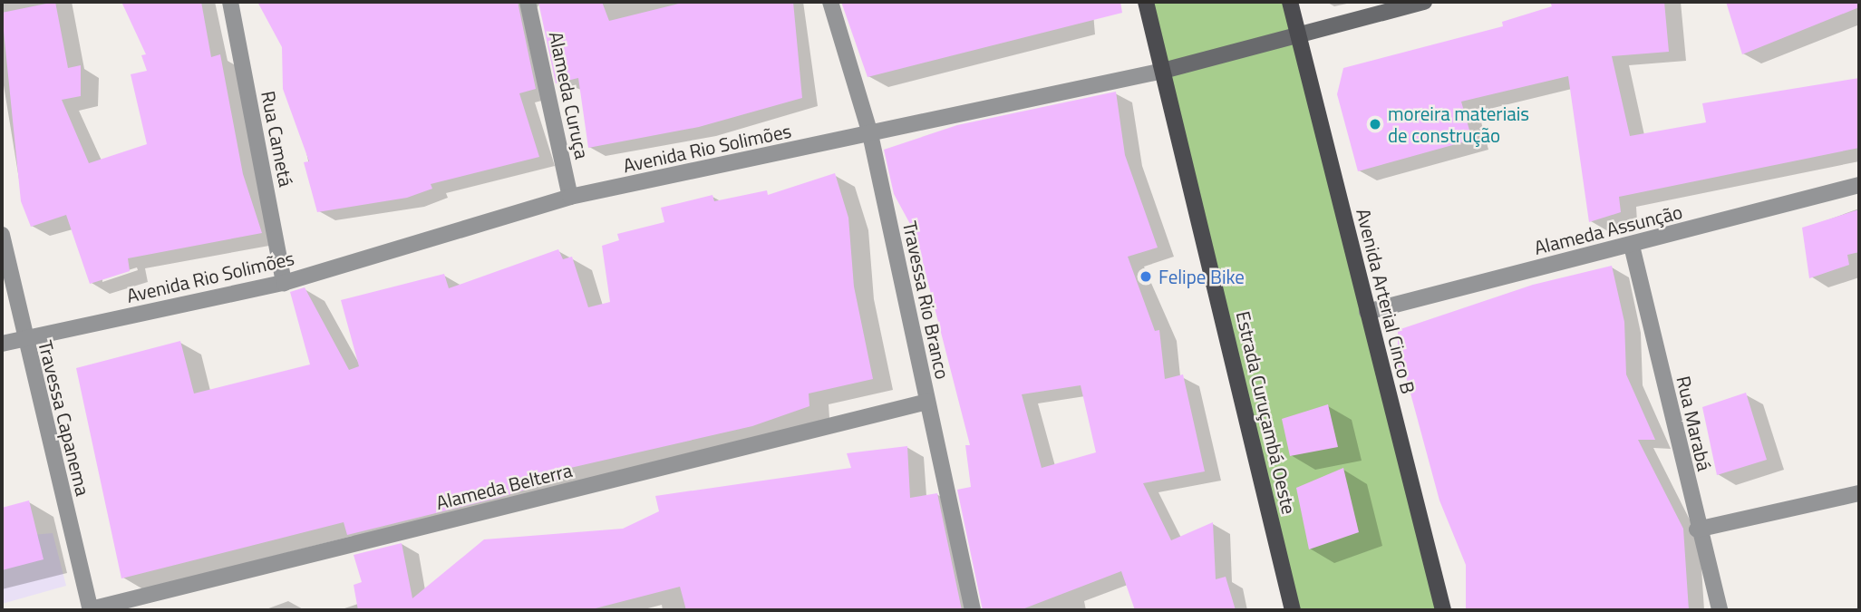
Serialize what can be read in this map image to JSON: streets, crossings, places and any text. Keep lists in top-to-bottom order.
{
  "streets": {
    "main road": ["Avenida Rio Solimões", "Avenida Arterial Cinco B", "Estrada Curuçambá Oeste"],
    "street": [
      "Alameda Curuça",
      "Rua Cametá",
      "Alameda Assunção",
      "Travessa Rio Branco",
      "Travessa Capanema",
      "Rua Marabá",
      "Alameda Belterra"
    ]
  },
  "crossings": [
    ["Alameda Curuça", "Avenida Rio Solimões"],
    ["Rua Cametá", "Avenida Rio Solimões"],
    ["Avenida Rio Solimões", "Travessa Rio Branco"],
    ["Avenida Rio Solimões", "Avenida Arterial Cinco B"],
    ["Avenida Rio Solimões", "Estrada Curuçambá Oeste"],
    ["Avenida Rio Solimões", "Travessa Capanema"],
    ["Alameda Assunção", "Avenida Arterial Cinco B"],
    ["Alameda Assunção", "Rua Marabá"],
    ["Travessa Rio Branco", "Alameda Belterra"],
    ["Travessa Capanema", "Alameda Belterra"]
  ],
  "places": ["moreira materiais de construção", "Felipe Bike"]
}
